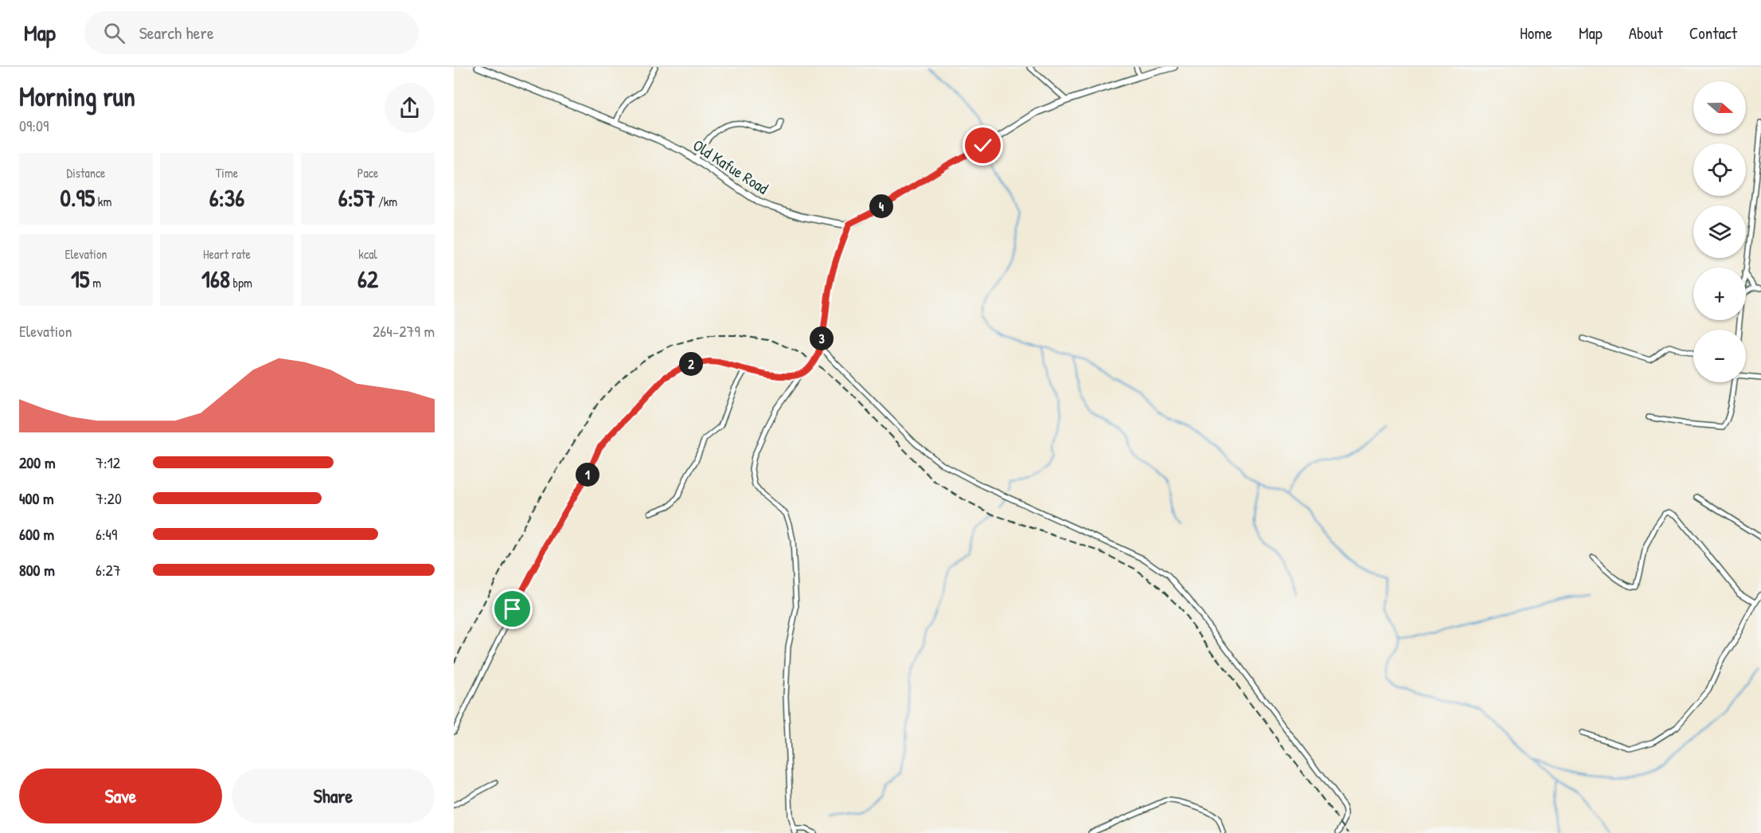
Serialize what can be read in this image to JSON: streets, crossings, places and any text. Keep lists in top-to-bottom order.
{
  "streets": {
    "street": ["Old Kafue Road"]
  },
  "north": "right",
  "page": {
    "header": "Map",
    "search": "Search here",
    "nav": [
      "Home",
      "Map",
      "About",
      "Contact"
    ],
    "heading": ["Morning run", "09:09"],
    "map_buttons": ["+", "−"],
    "stats": [
      ["Distance", "0.95 km"],
      ["Time", "6:36"],
      ["Pace", "6:57 /km"],
      ["Elevation", "15 m"],
      ["Heart rate", "168 bpm"],
      ["kcal", "62"]
    ],
    "pins": [
      "4",
      "3",
      "2",
      "1"
    ],
    "chart": ["Elevation", "264–279 m"],
    "list": [
      {
        "name": "200 m",
        "note": "7:12"
      },
      {
        "name": "400 m",
        "note": "7:20"
      },
      {
        "name": "600 m",
        "note": "6:49"
      },
      {
        "name": "800 m",
        "note": "6:27"
      }
    ],
    "buttons": ["Save", "Share"]
  }
}
